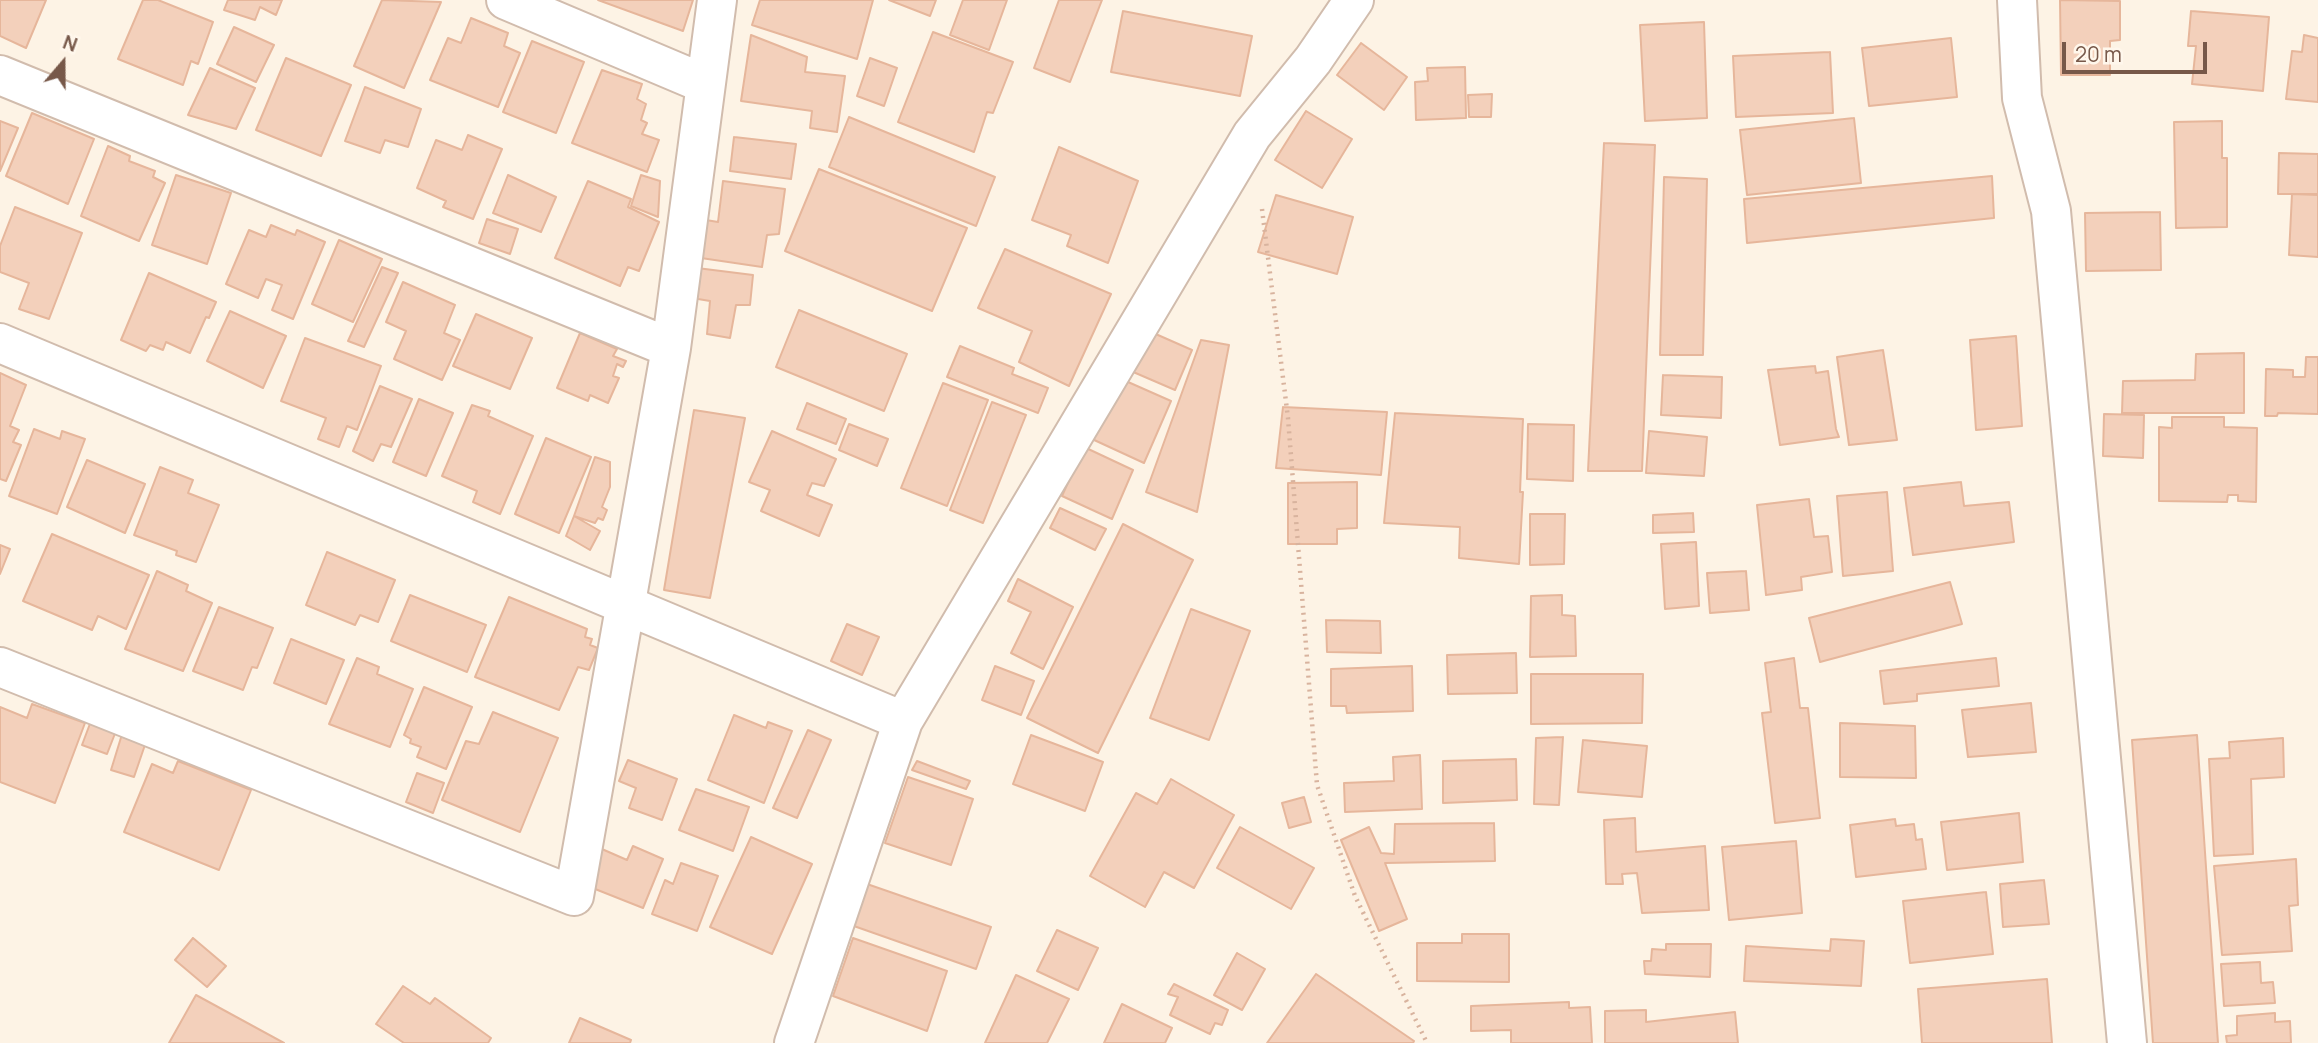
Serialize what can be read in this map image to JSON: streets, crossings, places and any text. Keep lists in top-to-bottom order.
{
  "scale_bar": "20 m",
  "north": "top"
}
